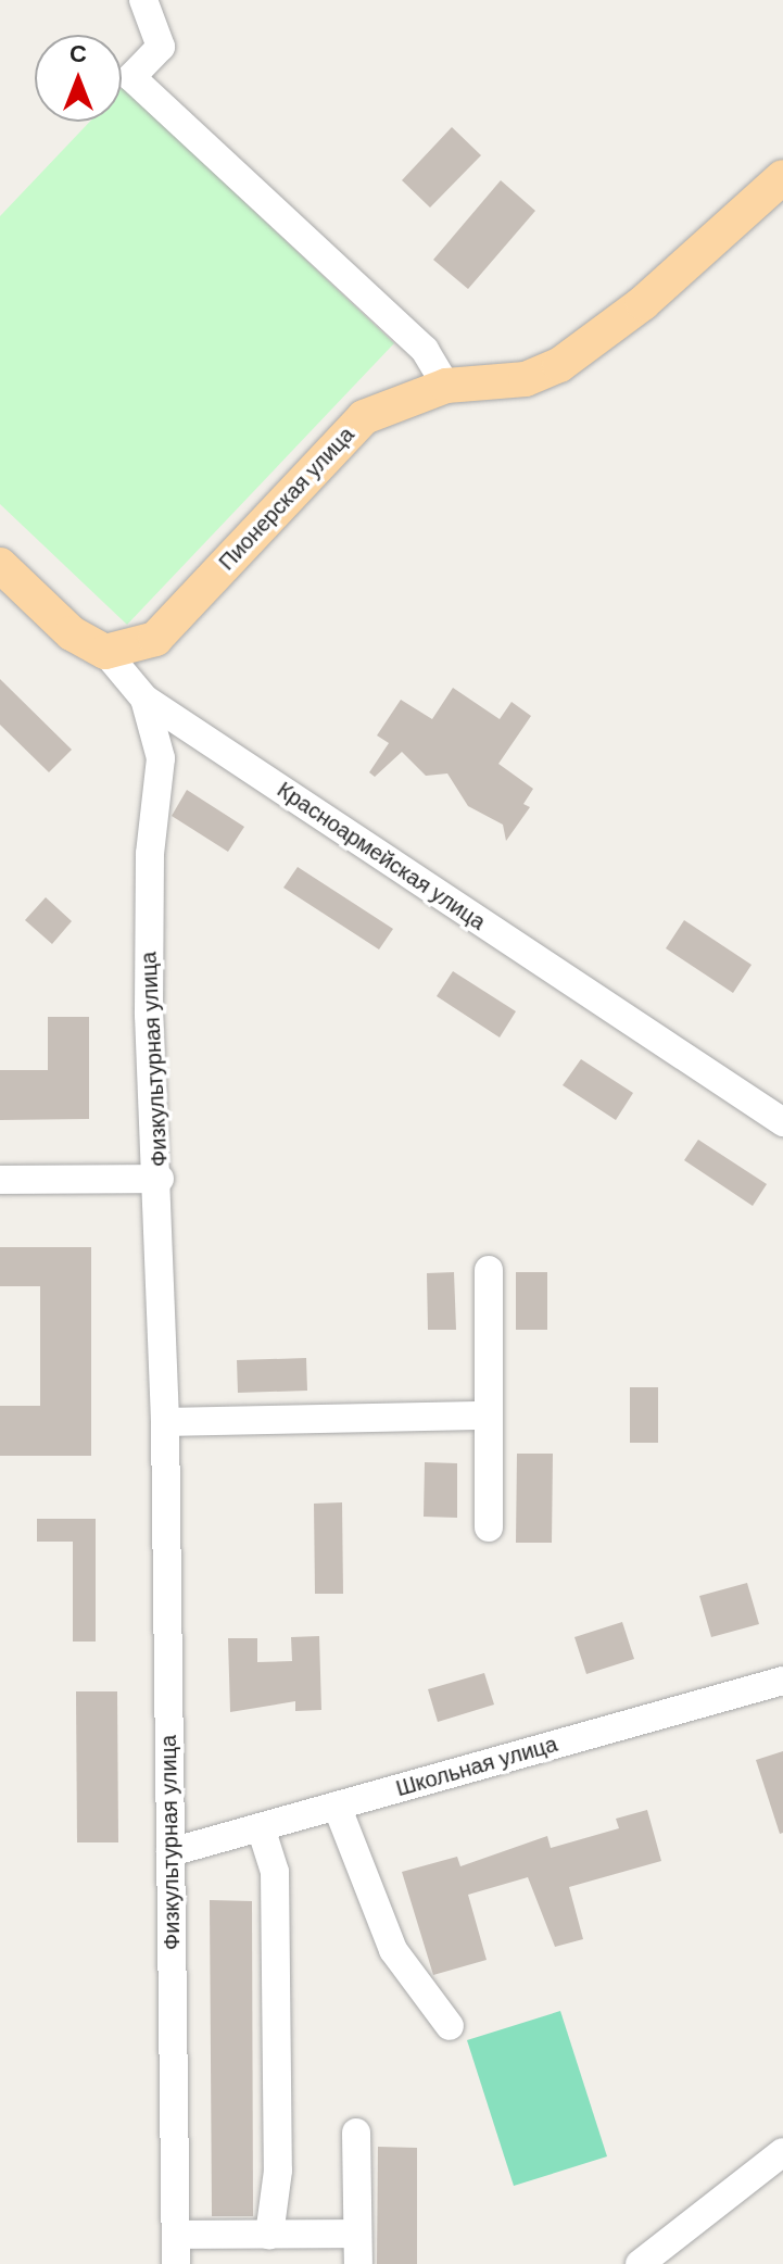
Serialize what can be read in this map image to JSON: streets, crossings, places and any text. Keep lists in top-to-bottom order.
{
  "streets": {
    "main road": ["Пионерская улица", "Красноармейская улица"],
    "street": ["Физкультурная улица", "Школьная улица"]
  },
  "crossings": [
    ["Пионерская улица", "Красноармейская улица"],
    ["Красноармейская улица", "Физкультурная улица"],
    ["Физкультурная улица", "Школьная улица"]
  ],
  "north": "top"
}
